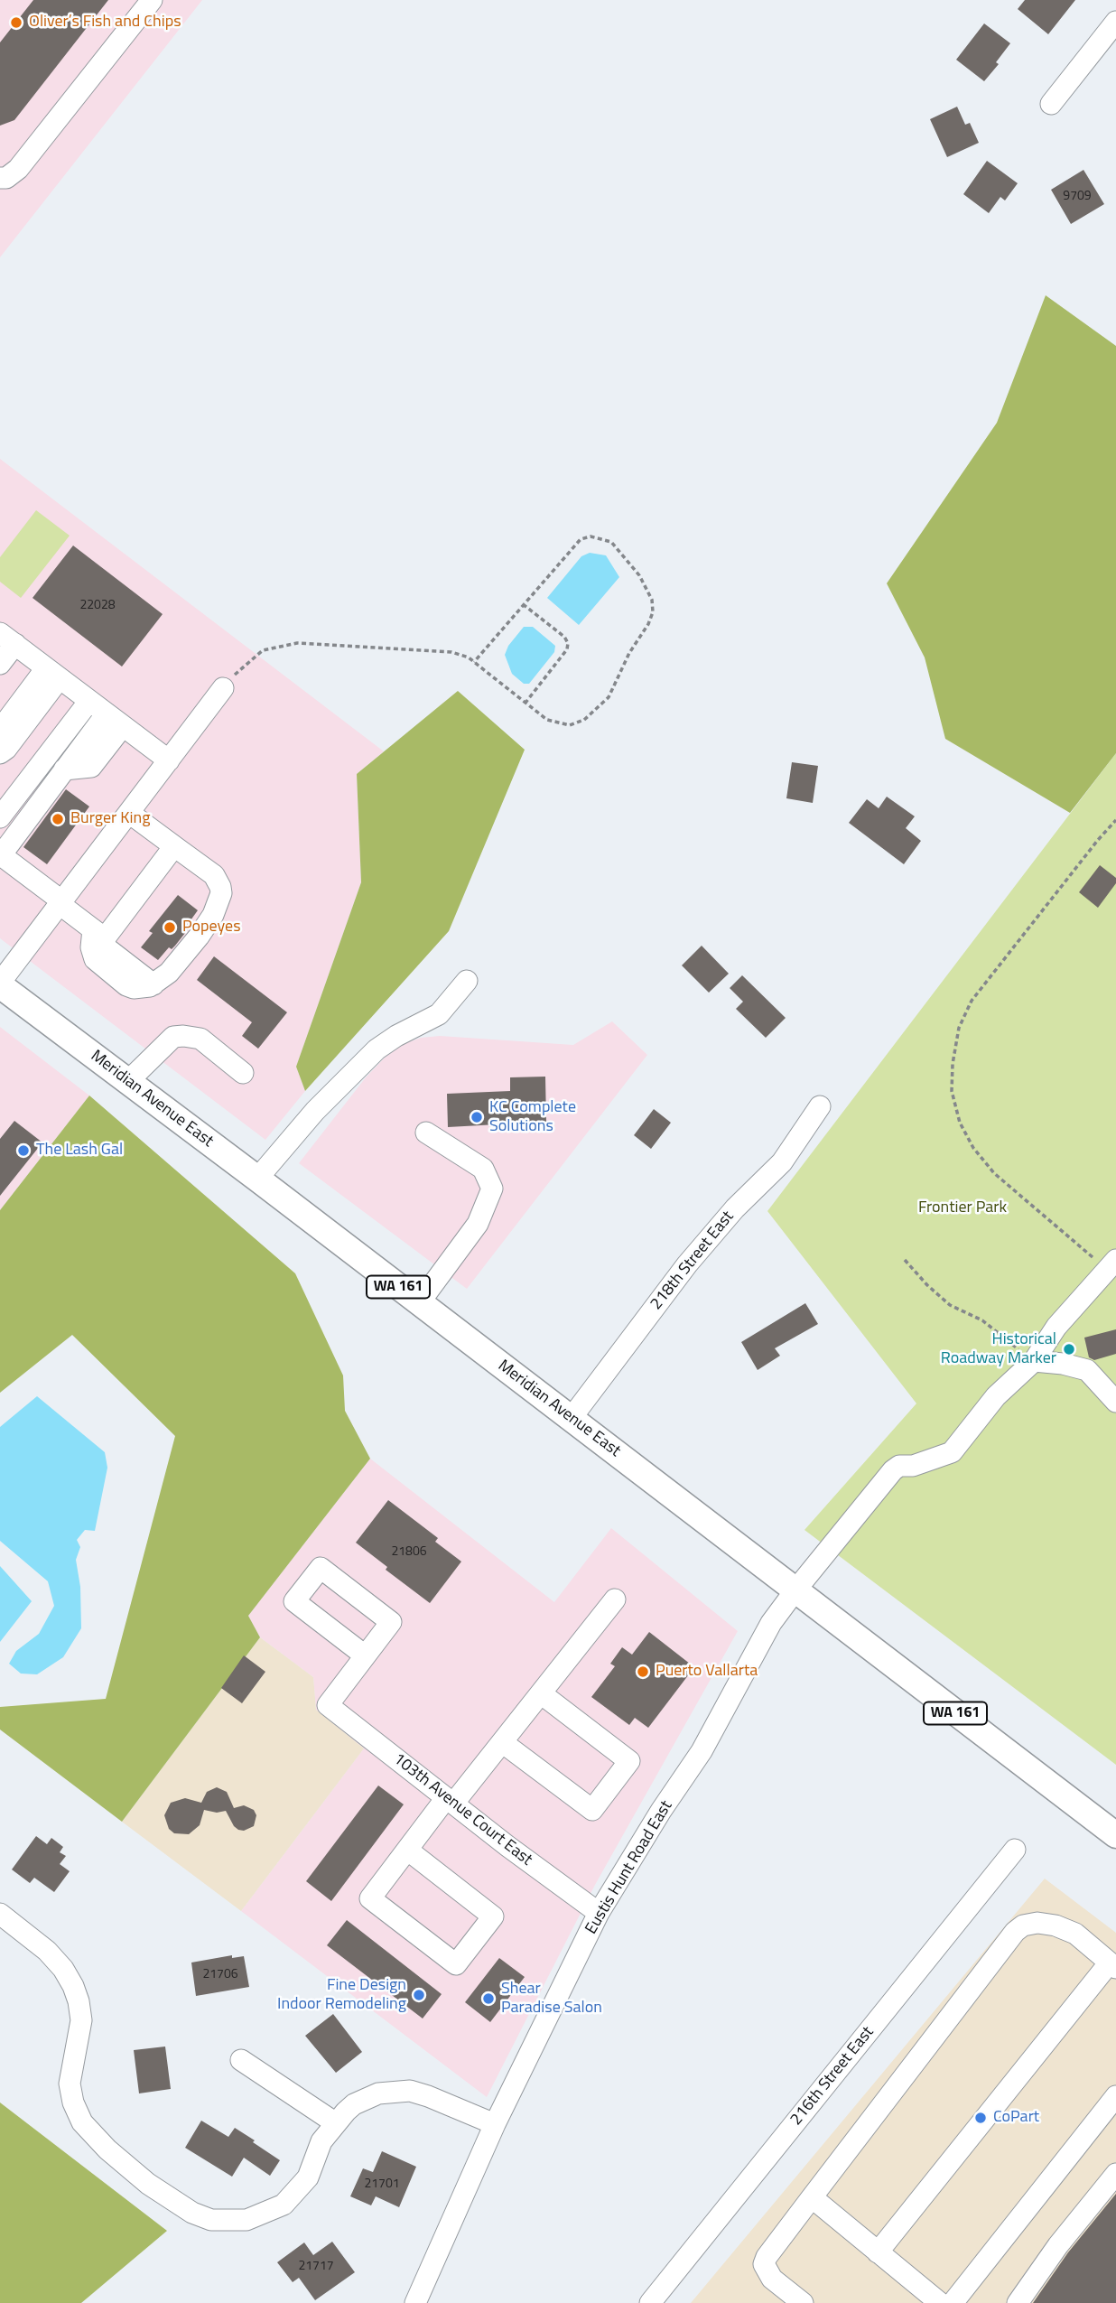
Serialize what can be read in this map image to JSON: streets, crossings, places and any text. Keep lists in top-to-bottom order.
{
  "streets": {
    "main road": ["Meridian Avenue East", "WA 161"],
    "street": [
      "218th Street East",
      "103th Avenue Court East",
      "Eustis Hunt Road East",
      "216th Street East"
    ]
  },
  "crossings": [
    ["Meridian Avenue East", "218th Street East"],
    ["Meridian Avenue East", "Eustis Hunt Road East"],
    ["103th Avenue Court East", "Eustis Hunt Road East"]
  ],
  "parks": ["Frontier Park"],
  "places": [
    "Oliver’s Fish and Chips",
    "Burger King",
    "Popeyes",
    "KC Complete Solutions",
    "The Lash Gal",
    "Historical Roadway Marker",
    "Puerto Vallarta",
    "Fine Design Indoor Remodeling",
    "Shear Paradise Salon",
    "CoPart"
  ],
  "house_numbers": [
    "9709",
    "22028",
    "21806",
    "21706",
    "21701",
    "21717"
  ]
}
